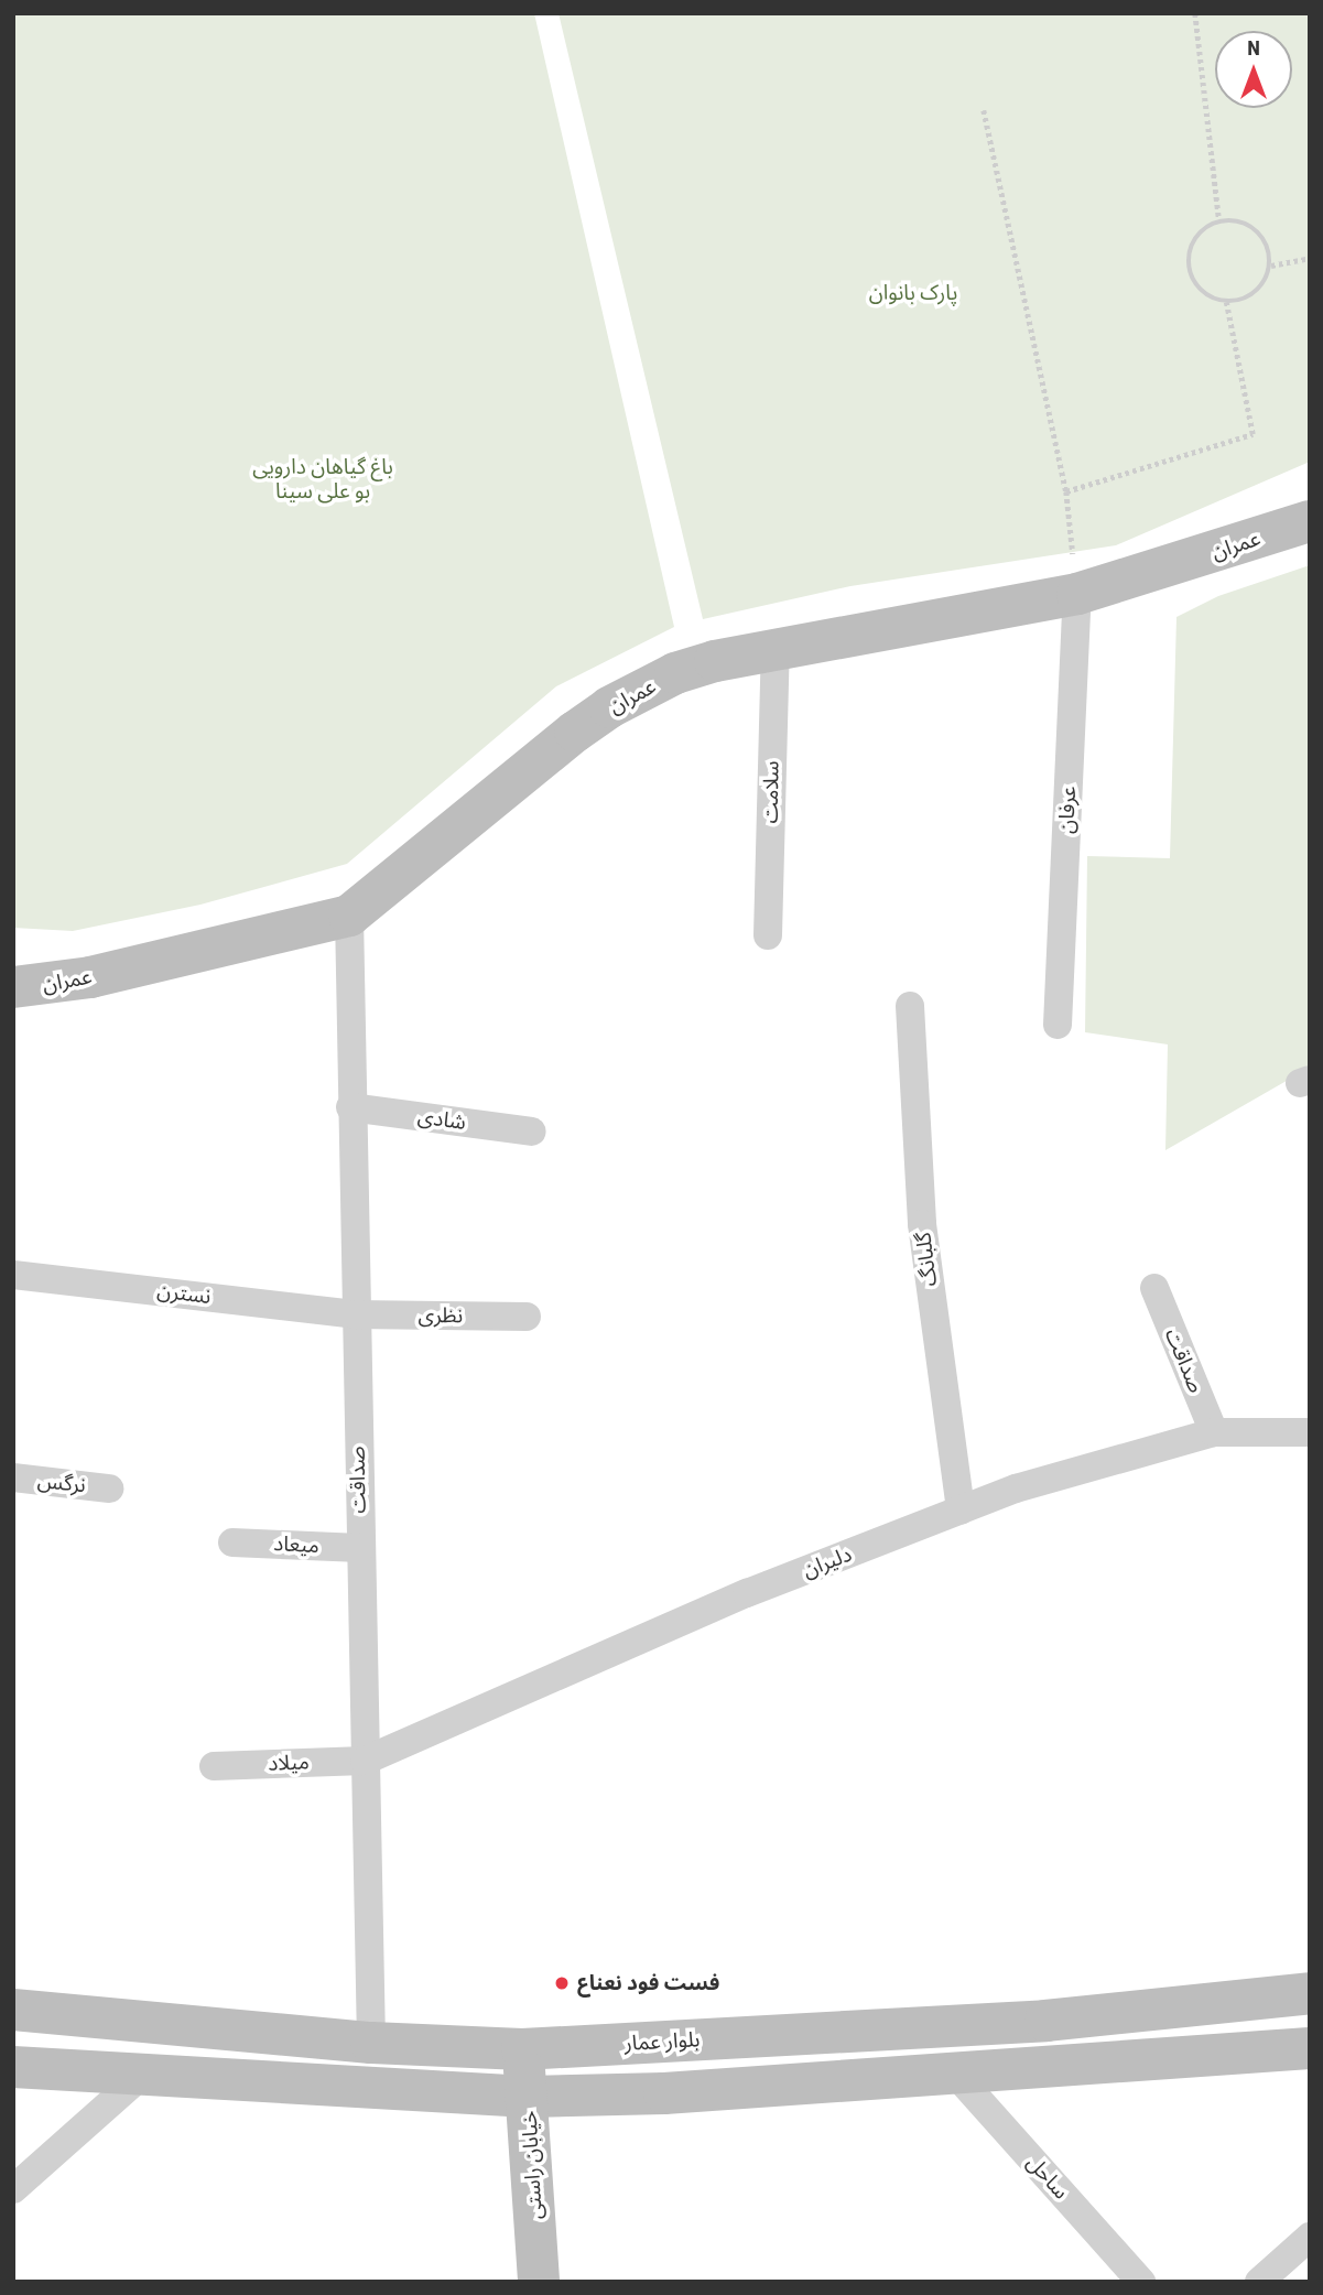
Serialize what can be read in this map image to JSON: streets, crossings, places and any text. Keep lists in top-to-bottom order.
{
  "streets": {
    "main road": ["عمران", "بلوار عمار", "خیابان راستی"],
    "street": [
      "سلامت",
      "عرفان",
      "شادی",
      "گلبانگ",
      "نسترن",
      "نظری",
      "صداقت",
      "نرگس",
      "میعاد",
      "دلیران",
      "میلاد",
      "ساحل"
    ]
  },
  "crossings": [
    ["عمران", "سلامت"],
    ["عمران", "عرفان"],
    ["عمران", "صداقت"],
    ["شادی", "صداقت"],
    ["گلبانگ", "دلیران"],
    ["نسترن", "نظری"],
    ["نسترن", "صداقت"],
    ["نظری", "صداقت"],
    ["صداقت", "میعاد"],
    ["صداقت", "دلیران"],
    ["صداقت", "میلاد"],
    ["صداقت", "بلوار عمار"],
    ["دلیران", "میلاد"],
    ["بلوار عمار", "خیابان راستی"]
  ],
  "parks": ["پارک بانوان", "باغ گیاهان دارویی بو علی سینا"],
  "places": ["فست فود نعناع"],
  "north": "top"
}
